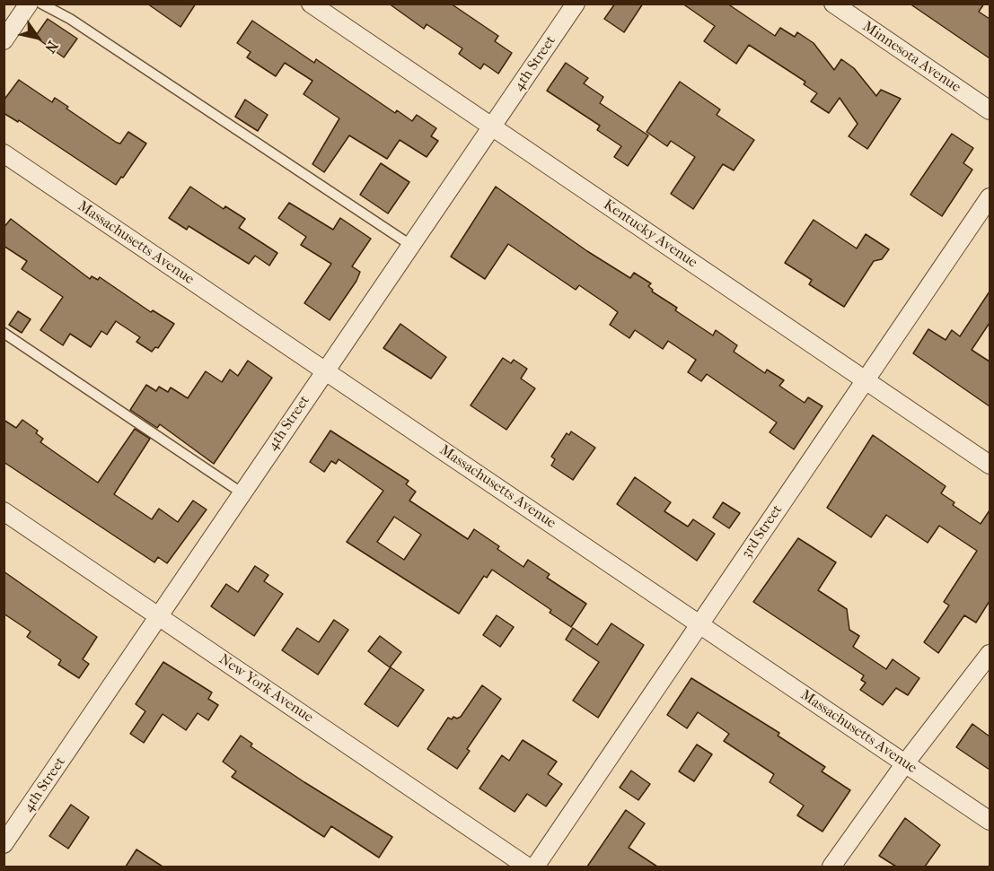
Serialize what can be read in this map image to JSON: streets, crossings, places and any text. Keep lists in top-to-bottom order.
{
  "streets": {
    "street": [
      "Minnesota Avenue",
      "4th Street",
      "Kentucky Avenue",
      "Massachusetts Avenue",
      "3rd Street",
      "New York Avenue"
    ]
  },
  "crossings": [
    ["4th Street", "Kentucky Avenue"],
    ["4th Street", "Massachusetts Avenue"],
    ["4th Street", "New York Avenue"],
    ["Kentucky Avenue", "3rd Street"],
    ["Massachusetts Avenue", "3rd Street"]
  ],
  "north": "bottom right"
}
